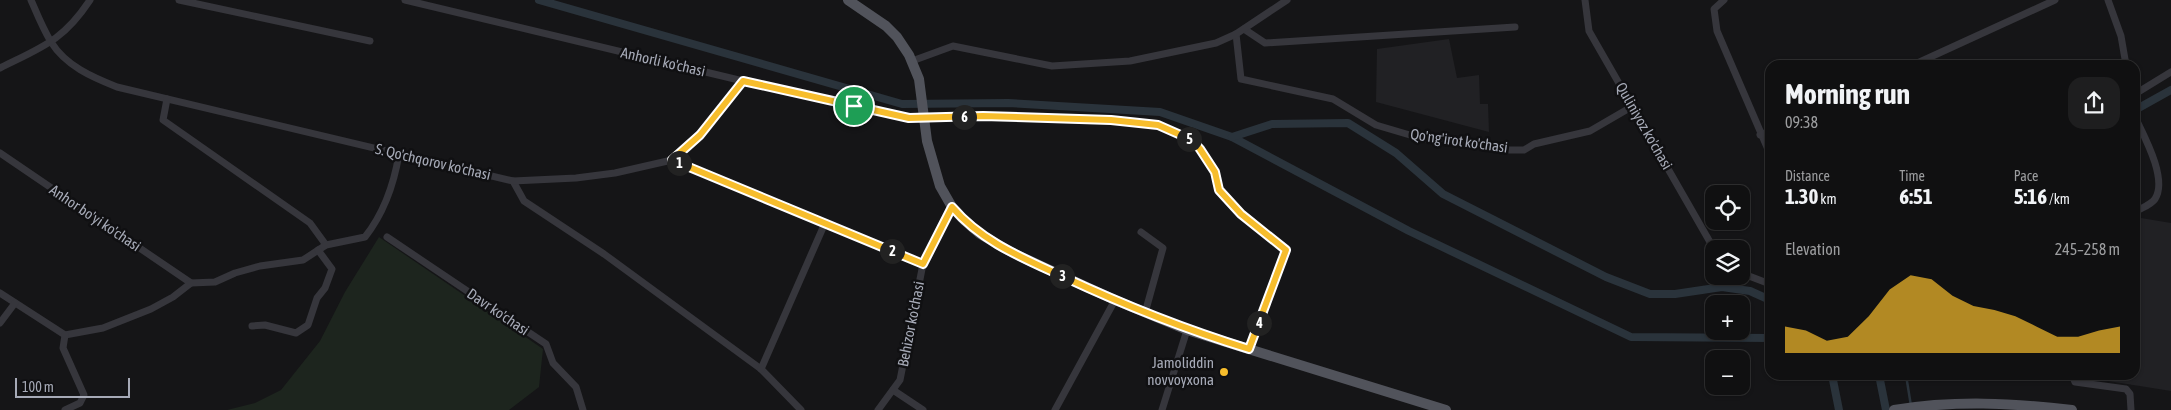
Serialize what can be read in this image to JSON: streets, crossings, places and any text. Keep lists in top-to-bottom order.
{
  "streets": {
    "street": [
      "Anhorli ko'chasi",
      "Quliniyoz ko'chasi",
      "Qo'ng'irot ko'chasi",
      "S. Qo'chqorov ko'chasi",
      "Anhor bo'yi ko'chasi",
      "Davr ko'chasi",
      "Behizor ko'chasi"
    ]
  },
  "crossings": [
    ["Quliniyoz ko'chasi", "Qo'ng'irot ko'chasi"]
  ],
  "places": ["Jamoliddin novvoyxona"],
  "scale_bar": "100 m",
  "page": {
    "heading": ["Morning run", "09:38"],
    "pins": [
      "6",
      "5",
      "1",
      "2",
      "3",
      "4"
    ],
    "stats": [
      ["Distance", "1.30 km"],
      ["Time", "6:51"],
      ["Pace", "5:16 /km"]
    ],
    "map_buttons": ["+", "−"],
    "chart": ["Elevation", "245–258 m"],
    "scale": "100 m"
  }
}
